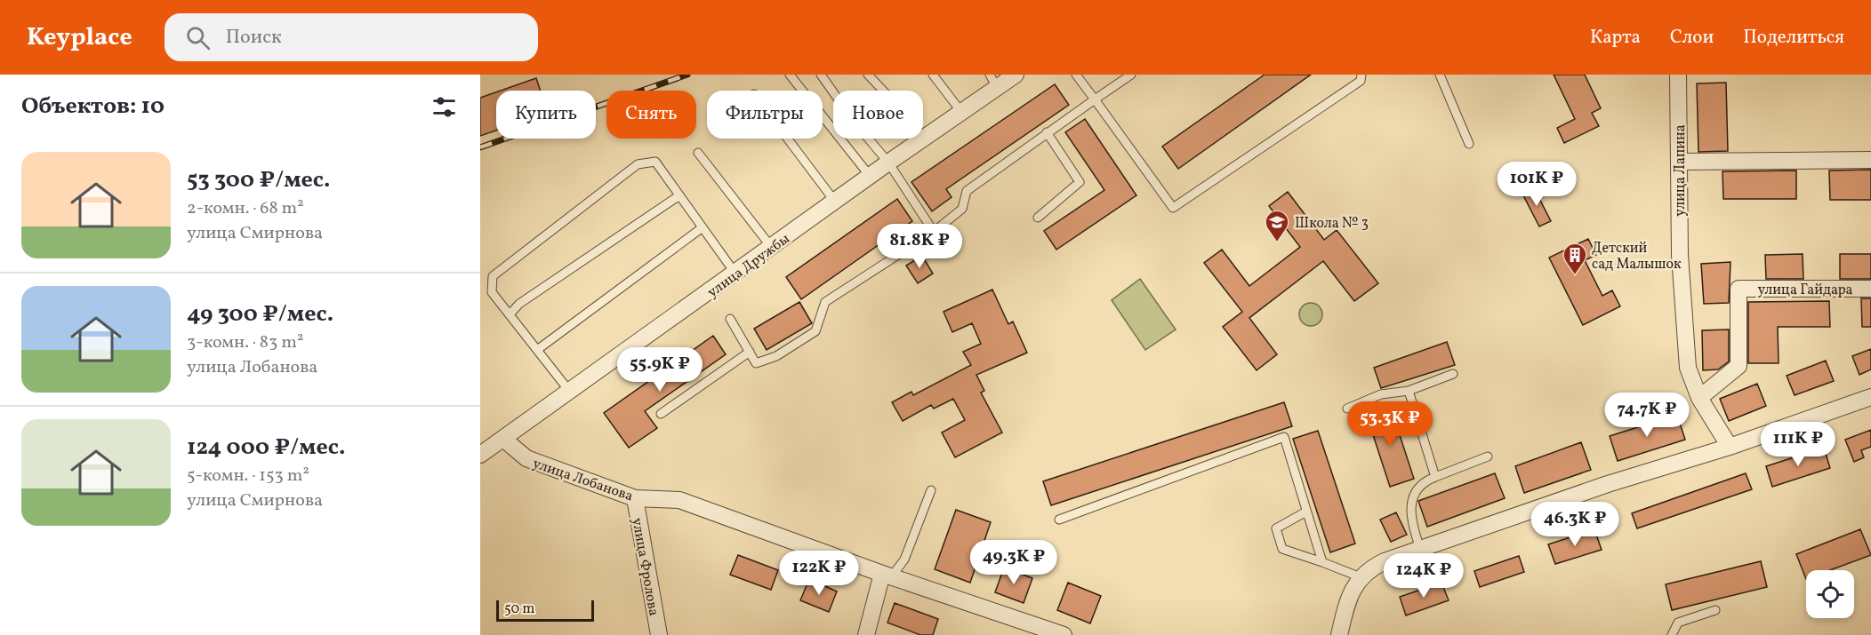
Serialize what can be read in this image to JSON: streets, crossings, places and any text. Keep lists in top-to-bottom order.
{
  "streets": {
    "street": [
      "улица Лапина",
      "улица Дружбы",
      "улица Гайдара",
      "улица Лобанова",
      "улица Фролова"
    ]
  },
  "crossings": [
    ["улица Лапина", "улица Гайдара"],
    ["улица Дружбы", "улица Лобанова"],
    ["улица Лобанова", "улица Фролова"]
  ],
  "places": {
    "school or university": ["Школа № 3"],
    "building": ["Детский сад Малышок"]
  },
  "scale_bar": "50 m",
  "page": {
    "header": "Keyplace",
    "search": "Поиск",
    "nav": ["Карта", "Слои", "Поделиться"],
    "heading": "Объектов: 10",
    "chip": [
      "Купить",
      "Снять",
      "Фильтры",
      "Новое"
    ],
    "list": [
      {
        "name": "53 300 ₽/мес.",
        "note": "2-комн. · 68 m² · улица Смирнова"
      },
      {
        "name": "49 300 ₽/мес.",
        "note": "3-комн. · 83 m² · улица Лобанова"
      },
      {
        "name": "124 000 ₽/мес.",
        "note": "5-комн. · 153 m² · улица Смирнова"
      }
    ],
    "price": [
      "101K ₽",
      "81.8K ₽",
      "55.9K ₽",
      "74.7K ₽",
      "53.3K ₽",
      "111K ₽",
      "46.3K ₽",
      "49.3K ₽",
      "122K ₽",
      "124K ₽"
    ],
    "scale": "50 m"
  }
}
